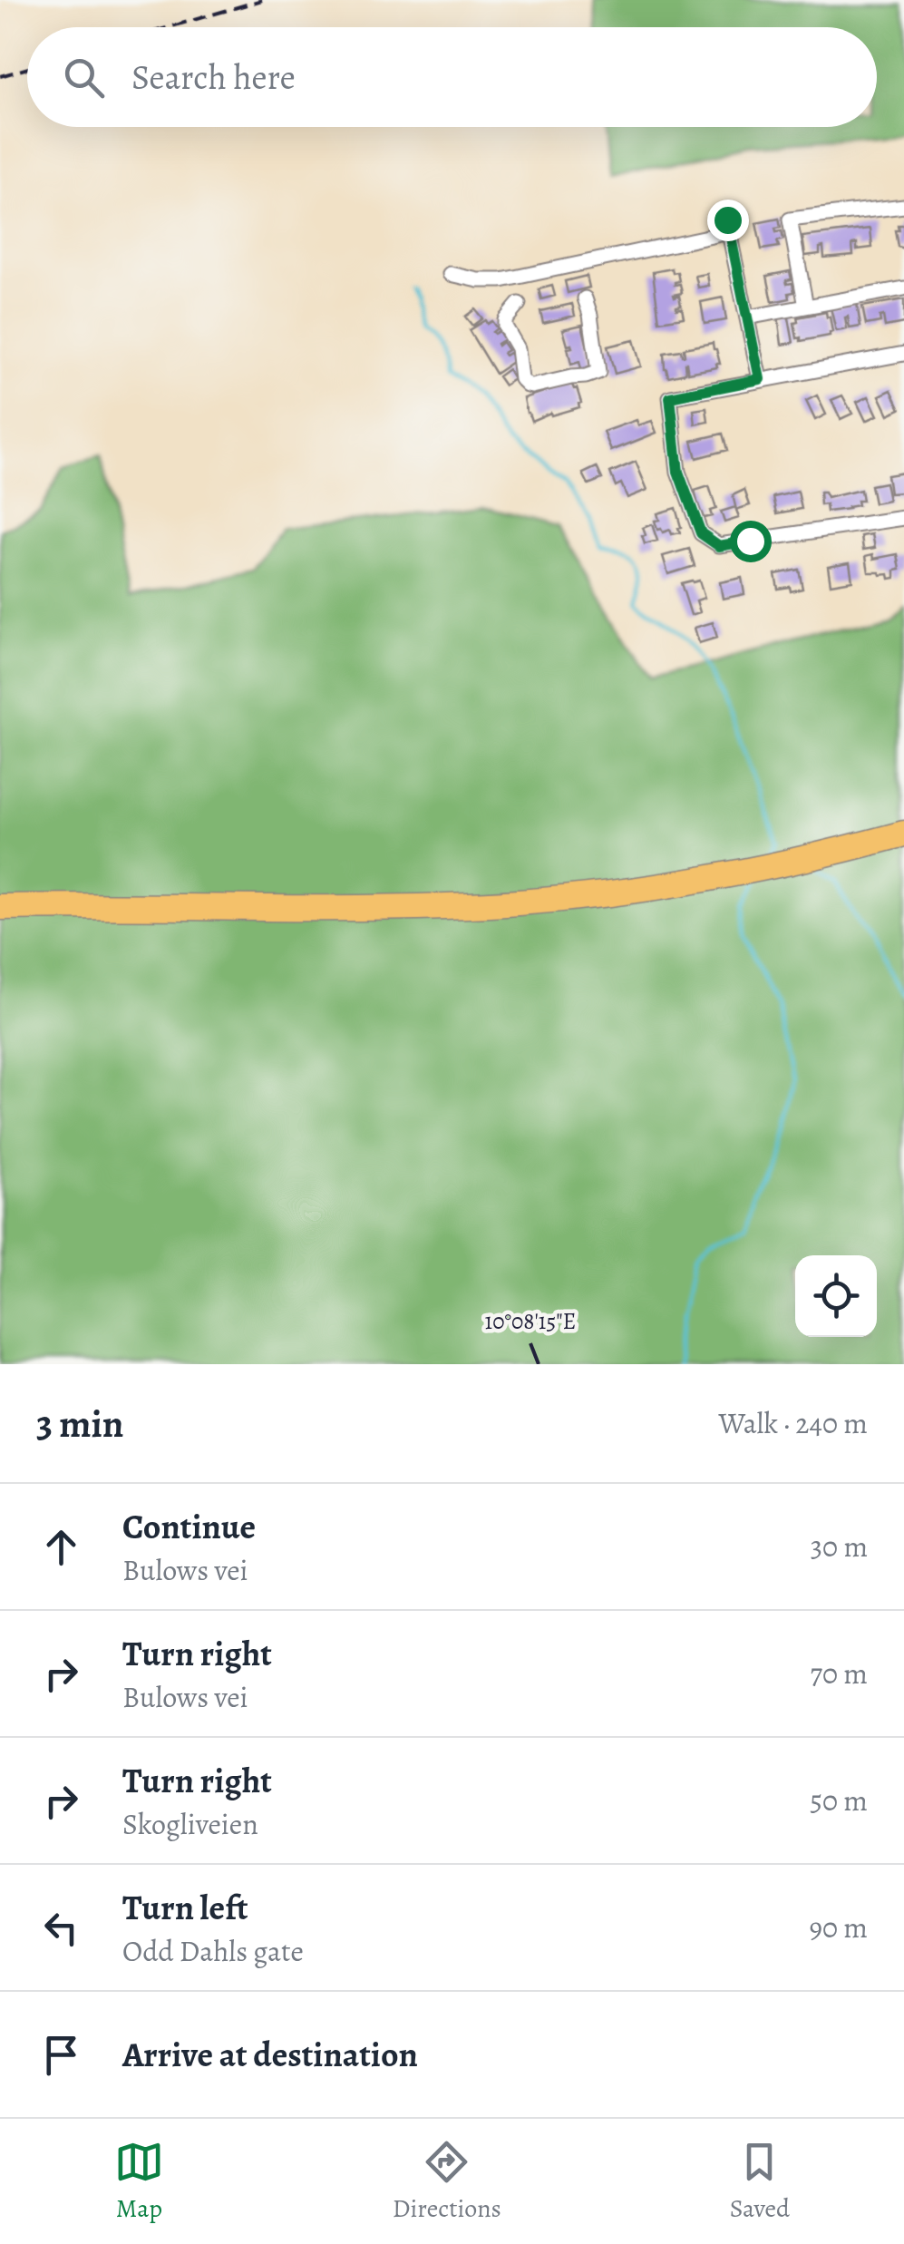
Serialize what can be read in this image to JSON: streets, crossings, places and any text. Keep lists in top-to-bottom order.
{
  "page": {
    "search": "Search here",
    "heading": ["3 min", "Walk · 240 m"],
    "list": [
      ["Continue", "Bulows vei", "30 m"],
      ["Turn right", "Bulows vei", "70 m"],
      ["Turn right", "Skogliveien", "50 m"],
      ["Turn left", "Odd Dahls gate", "90 m"],
      "Arrive at destination"
    ],
    "nav": ["Map", "Directions", "Saved"]
  },
  "coordinates": ["10°08'15\"E"]
}
